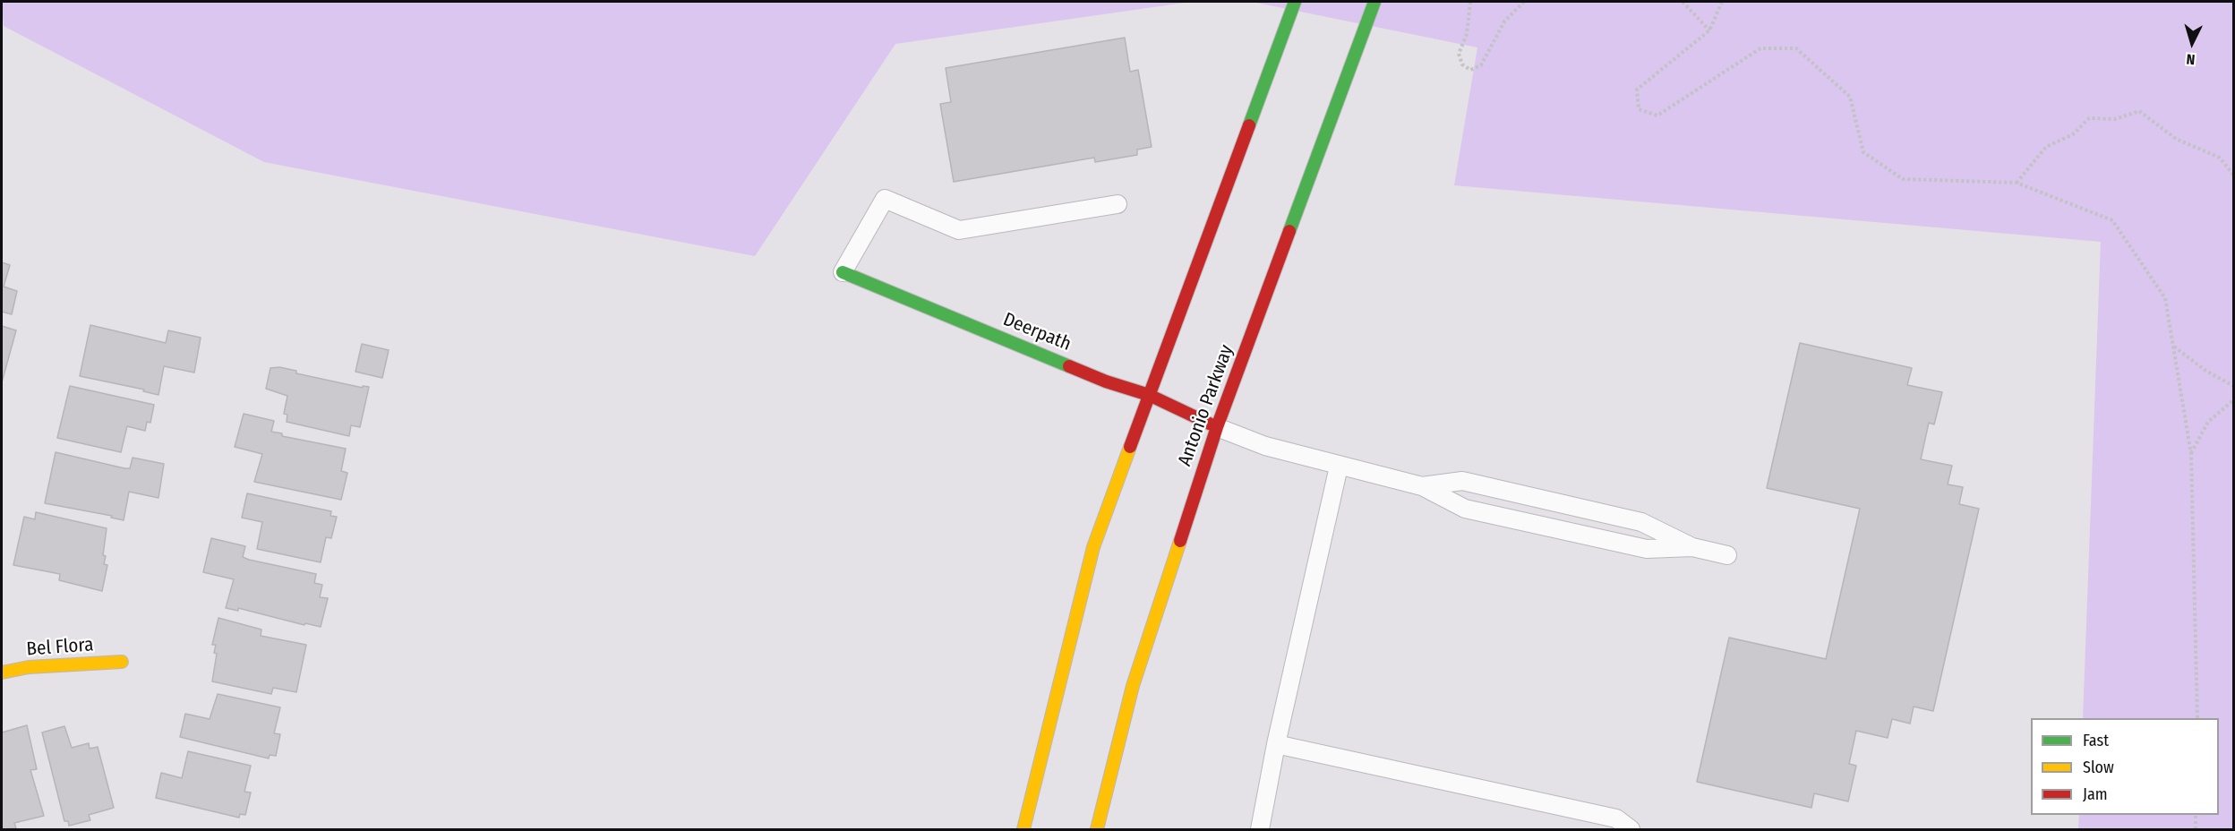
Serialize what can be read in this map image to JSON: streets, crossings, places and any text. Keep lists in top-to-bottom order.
{
  "streets": {
    "main road": ["Deerpath", "Antonio Parkway", "Bel Flora"]
  },
  "crossings": [
    ["Deerpath", "Antonio Parkway"]
  ],
  "legend": ["Fast", "Slow", "Jam"],
  "north": "bottom"
}
